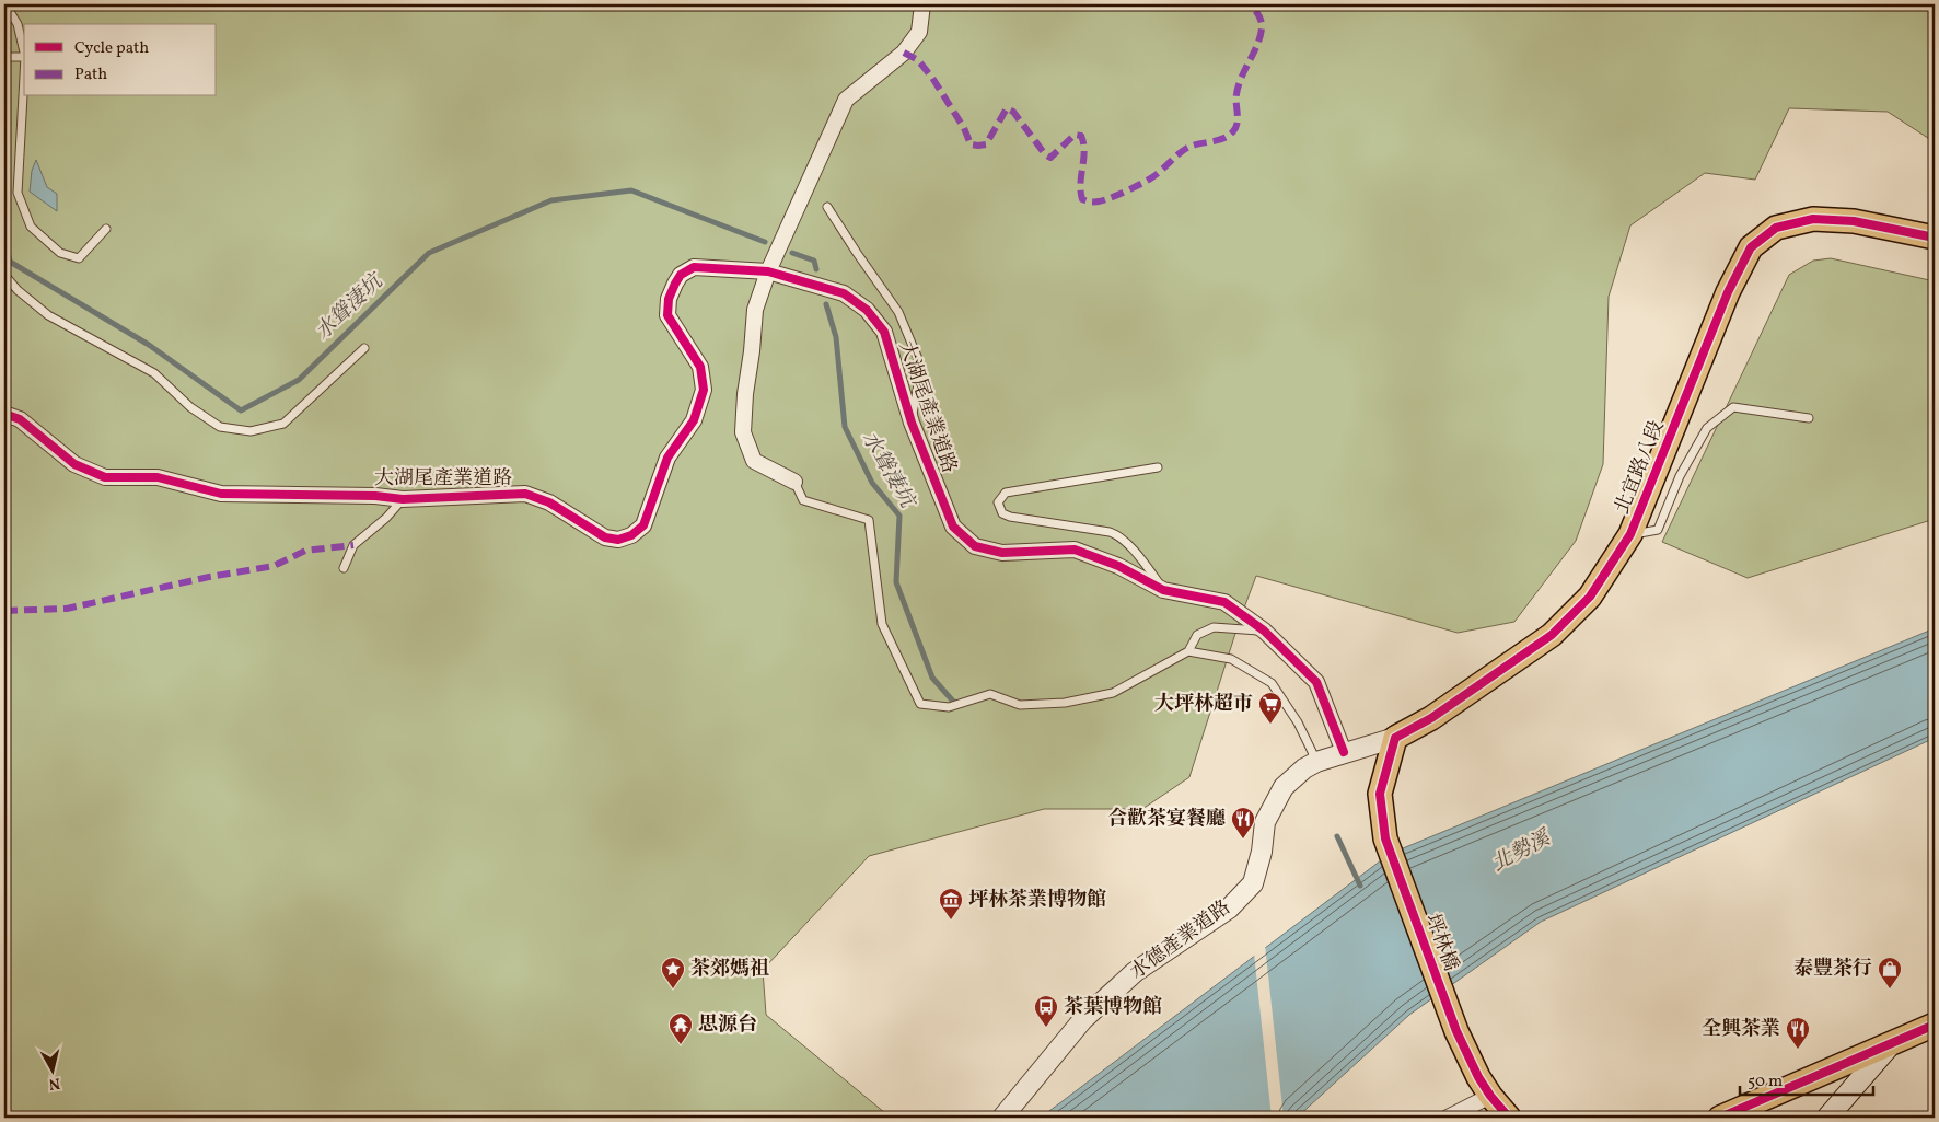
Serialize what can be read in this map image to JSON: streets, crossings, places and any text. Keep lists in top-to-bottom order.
{
  "streets": {
    "main road": ["北宜路八段", "坪林橋"],
    "street": ["大湖尾產業道路", "水德產業道路"]
  },
  "crossings": [
    ["大湖尾產業道路", "水德產業道路"],
    ["北宜路八段", "水德產業道路"],
    ["北宜路八段", "坪林橋"],
    ["水德產業道路", "坪林橋"]
  ],
  "water": ["水聳淒坑", "北勢溪"],
  "places": {
    "supermarket": ["大坪林超市"],
    "restaurant": ["合歡茶宴餐廳", "全興茶業"],
    "museum": ["坪林茶業博物館"],
    "place": ["茶郊媽祖"],
    "shop": ["泰豐茶行"],
    "bus stop": ["茶葉博物館"],
    "temple": ["思源台"]
  },
  "legend": ["Cycle path", "Path"],
  "scale_bar": "50 m",
  "north": "bottom"
}
